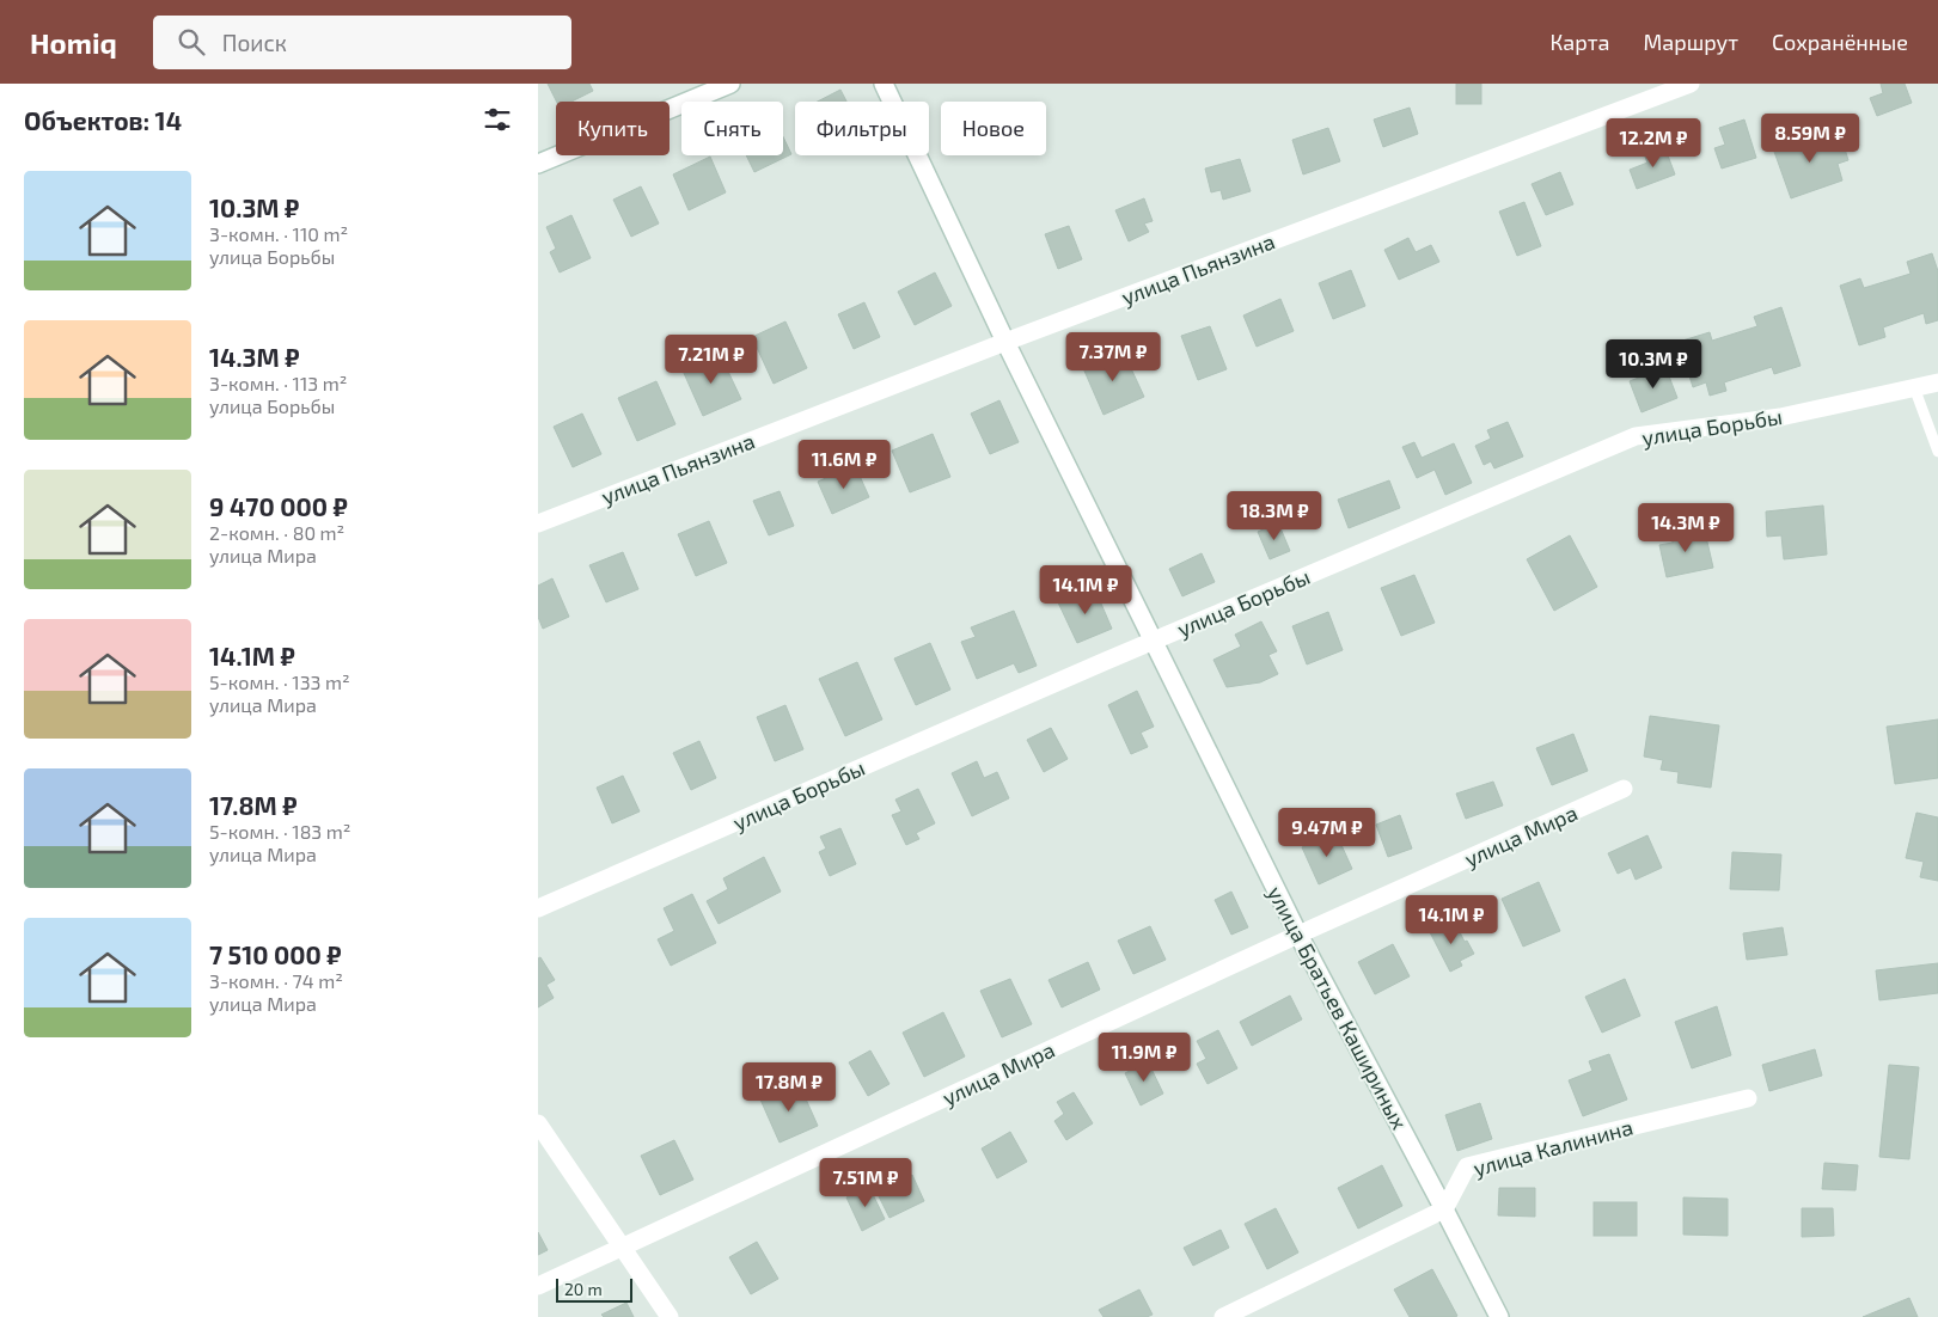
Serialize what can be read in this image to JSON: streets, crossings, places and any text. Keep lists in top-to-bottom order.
{
  "streets": {
    "street": [
      "улица Пьянзина",
      "улица Борьбы",
      "улица Мира",
      "улица Братьев Кашириных",
      "улица Калинина"
    ]
  },
  "crossings": [
    ["улица Пьянзина", "улица Братьев Кашириных"],
    ["улица Борьбы", "улица Братьев Кашириных"],
    ["улица Мира", "улица Братьев Кашириных"],
    ["улица Братьев Кашириных", "улица Калинина"]
  ],
  "scale_bar": "20 m",
  "page": {
    "header": "Homiq",
    "search": "Поиск",
    "nav": ["Карта", "Маршрут", "Сохранённые"],
    "heading": "Объектов: 14",
    "chip": [
      "Купить",
      "Снять",
      "Фильтры",
      "Новое"
    ],
    "price": [
      "8.59M ₽",
      "12.2M ₽",
      "7.37M ₽",
      "7.21M ₽",
      "10.3M ₽",
      "11.6M ₽",
      "18.3M ₽",
      "14.3M ₽",
      "14.1M ₽",
      "9.47M ₽",
      "14.1M ₽",
      "11.9M ₽",
      "17.8M ₽",
      "7.51M ₽"
    ],
    "list": [
      {
        "name": "10.3M ₽",
        "note": "3-комн. · 110 m² · улица Борьбы"
      },
      {
        "name": "14.3M ₽",
        "note": "3-комн. · 113 m² · улица Борьбы"
      },
      {
        "name": "9 470 000 ₽",
        "note": "2-комн. · 80 m² · улица Мира"
      },
      {
        "name": "14.1M ₽",
        "note": "5-комн. · 133 m² · улица Мира"
      },
      {
        "name": "17.8M ₽",
        "note": "5-комн. · 183 m² · улица Мира"
      },
      {
        "name": "7 510 000 ₽",
        "note": "3-комн. · 74 m² · улица Мира"
      }
    ],
    "scale": "20 m"
  }
}
